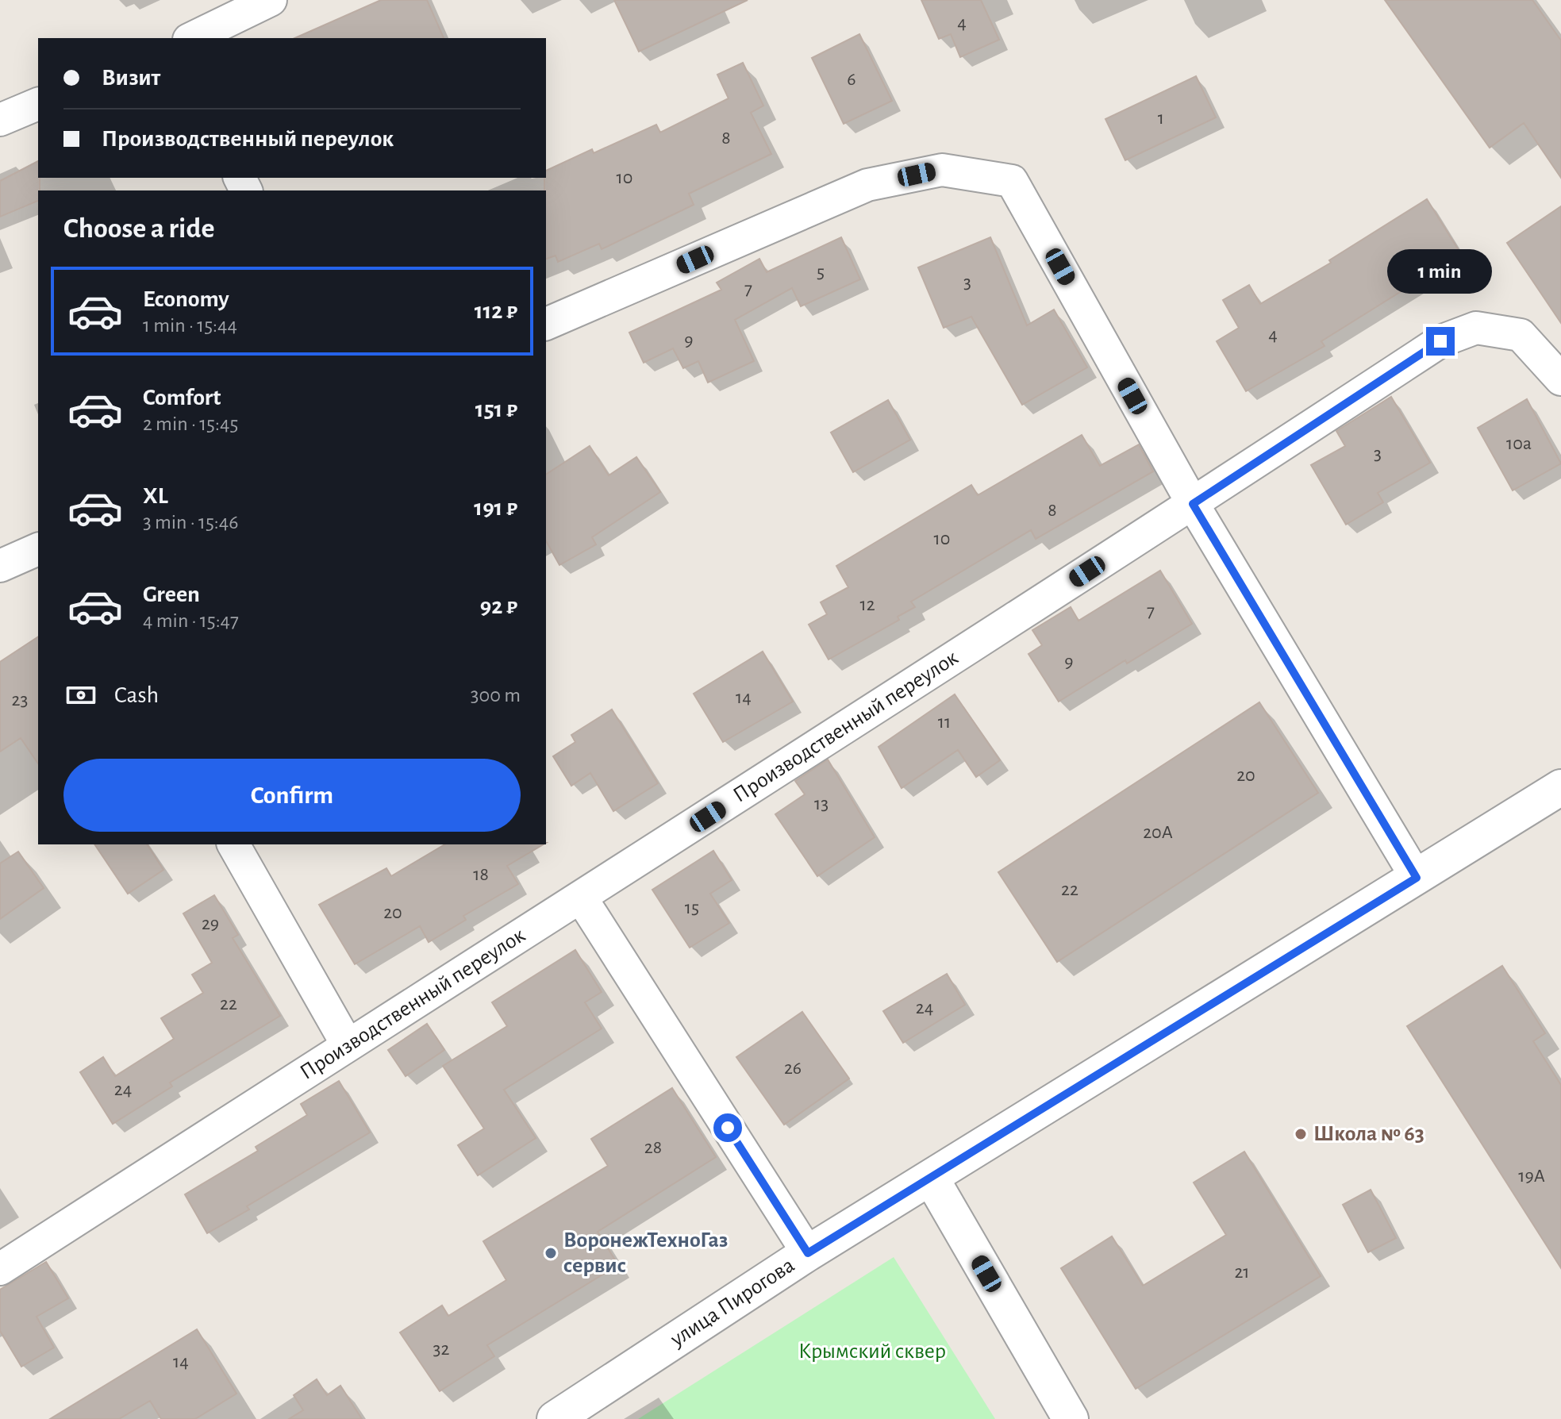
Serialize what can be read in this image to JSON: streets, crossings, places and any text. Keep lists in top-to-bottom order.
{
  "streets": {
    "street": ["Производственный переулок", "улица Пирогова"]
  },
  "parks": ["Крымский сквер"],
  "places": ["Школа № 63", "ВоронежТехноГаз сервис"],
  "house_numbers": [
    "4",
    "6",
    "1",
    "8",
    "10",
    "5",
    "3",
    "7",
    "4",
    "9",
    "10а",
    "3",
    "8",
    "10",
    "12",
    "7",
    "9",
    "14",
    "23",
    "11",
    "20",
    "13",
    "20А",
    "18",
    "22",
    "15",
    "20",
    "29",
    "22",
    "24",
    "26",
    "24",
    "28",
    "19А",
    "21",
    "32",
    "14"
  ],
  "page": {
    "banner": ["Визит", "Производственный переулок"],
    "heading": "Choose a ride",
    "bubble": "1 min",
    "list": [
      {
        "name": "Economy",
        "note": "1 min · 15:44",
        "value": "112 ₽"
      },
      {
        "name": "Comfort",
        "note": "2 min · 15:45",
        "value": "151 ₽"
      },
      {
        "name": "XL",
        "note": "3 min · 15:46",
        "value": "191 ₽"
      },
      {
        "name": "Green",
        "note": "4 min · 15:47",
        "value": "92 ₽"
      }
    ],
    "pay": ["Cash", "300 m"],
    "buttons": "Confirm"
  }
}
